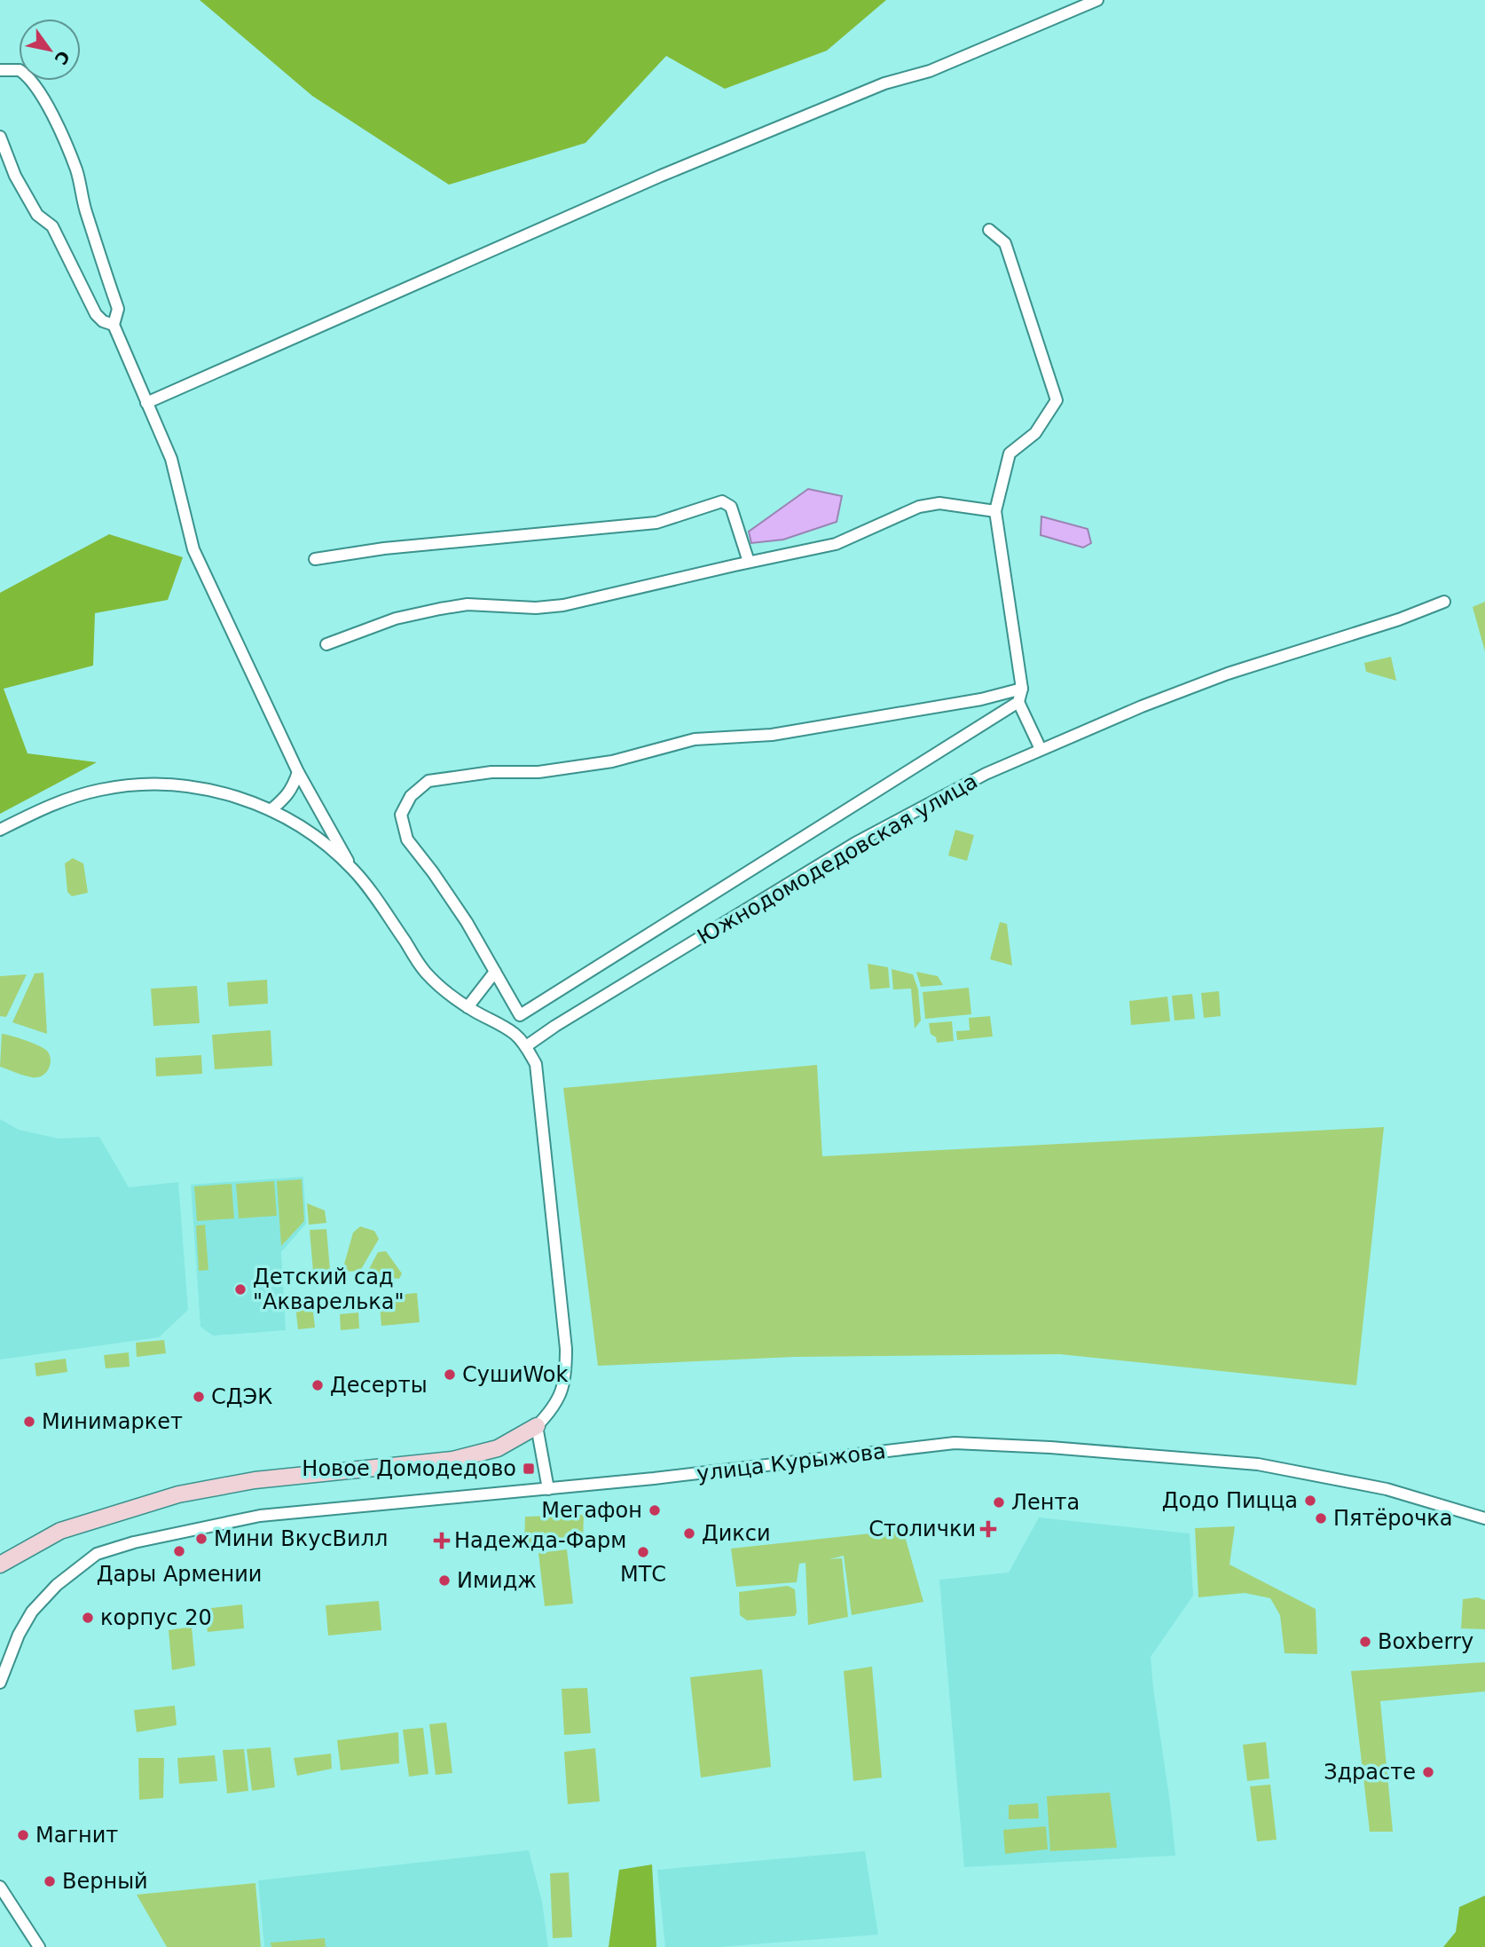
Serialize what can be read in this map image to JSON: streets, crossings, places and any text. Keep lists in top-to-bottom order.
{
  "streets": {
    "street": ["Южнодомодедовская улица", "улица Курыжова"]
  },
  "places": {
    "other": [
      "Детский сад \"Акварелька\"",
      "СушиWok",
      "Десерты",
      "СДЭК",
      "Минимаркет",
      "Додо Пицца",
      "Лента",
      "Мегафон",
      "Пятёрочка",
      "Дикси",
      "Мини ВкусВилл",
      "Дары Армении",
      "МТС",
      "Имидж",
      "корпус 20",
      "Boxberry",
      "Здрасте",
      "Магнит",
      "Верный"
    ],
    "transit": ["Новое Домодедово"],
    "health": ["Столички", "Надежда-Фарм"]
  },
  "north": "bottom right"
}
